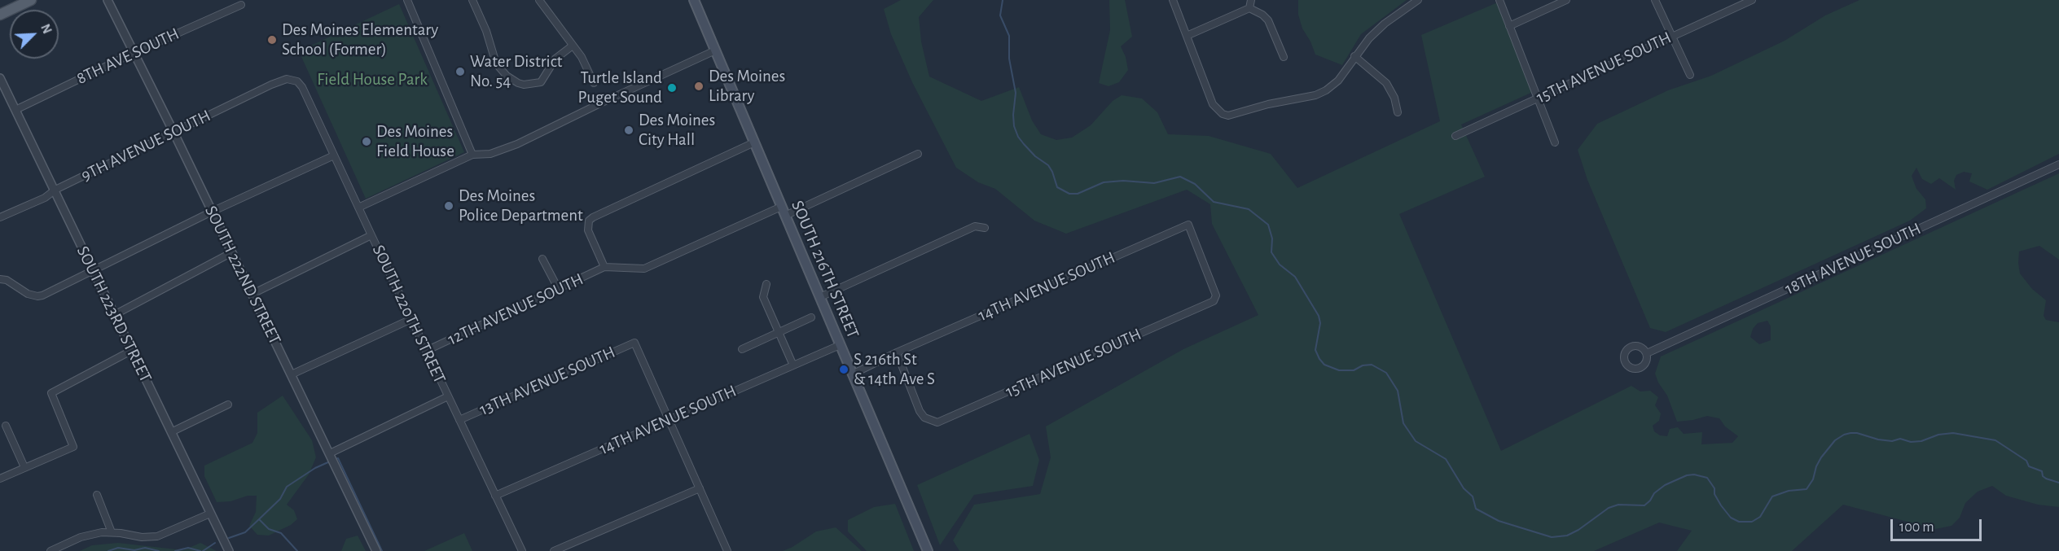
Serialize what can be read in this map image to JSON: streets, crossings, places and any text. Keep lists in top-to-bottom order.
{
  "streets": {
    "main road": ["SOUTH 216TH STREET"],
    "street": [
      "8TH AVE SOUTH",
      "15TH AVENUE SOUTH",
      "9TH AVENUE SOUTH",
      "18TH AVENUE SOUTH",
      "SOUTH 222ND STREET",
      "14TH AVENUE SOUTH",
      "12TH AVENUE SOUTH",
      "SOUTH 223RD STREET",
      "SOUTH 220TH STREET",
      "13TH AVENUE SOUTH"
    ]
  },
  "crossings": [
    ["8TH AVE SOUTH", "SOUTH 222ND STREET"],
    ["8TH AVE SOUTH", "SOUTH 223RD STREET"],
    ["15TH AVENUE SOUTH", "14TH AVENUE SOUTH"],
    ["9TH AVENUE SOUTH", "SOUTH 222ND STREET"],
    ["9TH AVENUE SOUTH", "SOUTH 223RD STREET"],
    ["9TH AVENUE SOUTH", "SOUTH 220TH STREET"],
    ["SOUTH 216TH STREET", "14TH AVENUE SOUTH"],
    ["14TH AVENUE SOUTH", "SOUTH 220TH STREET"],
    ["14TH AVENUE SOUTH", "13TH AVENUE SOUTH"],
    ["12TH AVENUE SOUTH", "SOUTH 220TH STREET"],
    ["SOUTH 220TH STREET", "13TH AVENUE SOUTH"]
  ],
  "parks": ["Field House Park"],
  "places": [
    "Des Moines Elementary School (Former)",
    "Water District No. 54",
    "Des Moines Library",
    "Turtle Island Puget Sound",
    "Des Moines City Hall",
    "Des Moines Field House",
    "Des Moines Police Department",
    "S 216th St & 14th Ave S"
  ],
  "scale_bar": "100 m",
  "north": "top right"
}
